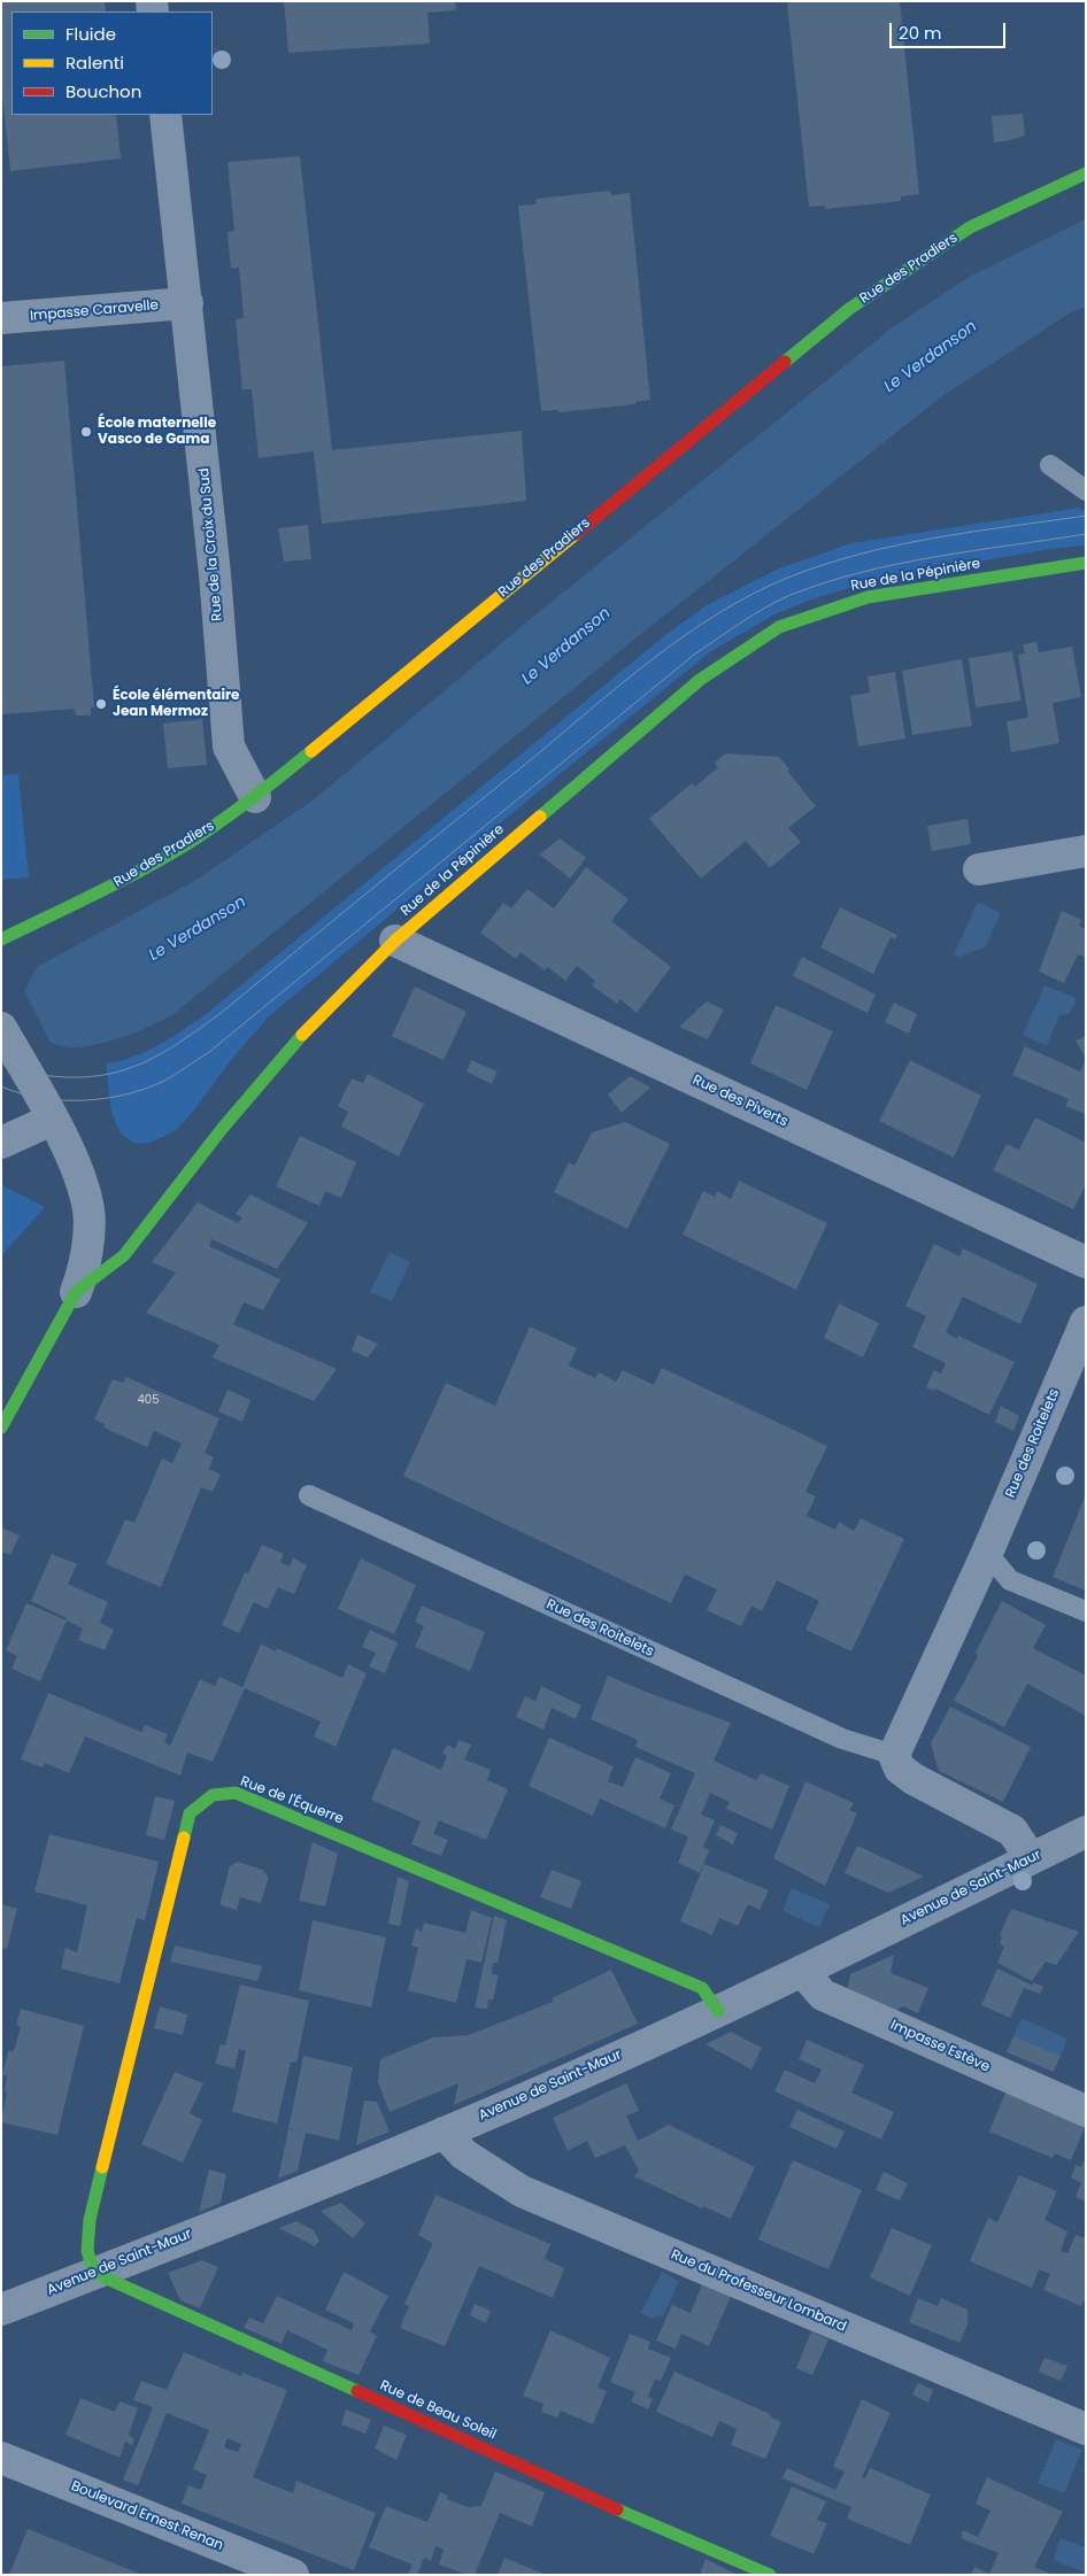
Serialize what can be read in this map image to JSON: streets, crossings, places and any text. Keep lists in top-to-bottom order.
{
  "streets": {
    "street": [
      "Rue des Pradiers",
      "Impasse Caravelle",
      "Rue de la Croix du Sud",
      "Rue de la Pépinière",
      "Rue des Piverts",
      "Rue des Roitelets",
      "Rue de l'Équerre",
      "Avenue de Saint-Maur",
      "Impasse Estève",
      "Rue du Professeur Lombard",
      "Rue de Beau Soleil",
      "Boulevard Ernest Renan"
    ]
  },
  "crossings": [
    ["Rue des Pradiers", "Rue de la Croix du Sud"],
    ["Impasse Caravelle", "Rue de la Croix du Sud"],
    ["Rue de la Pépinière", "Rue des Piverts"],
    ["Rue de l'Équerre", "Avenue de Saint-Maur"],
    ["Rue de l'Équerre", "Rue de Beau Soleil"],
    ["Avenue de Saint-Maur", "Impasse Estève"],
    ["Avenue de Saint-Maur", "Rue du Professeur Lombard"],
    ["Avenue de Saint-Maur", "Rue de Beau Soleil"]
  ],
  "water": ["Le Verdanson"],
  "places": ["École maternelle Vasco de Gama", "École élémentaire Jean Mermoz"],
  "house_numbers": ["405"],
  "legend": ["Fluide", "Ralenti", "Bouchon"],
  "scale_bar": "20 m"
}
